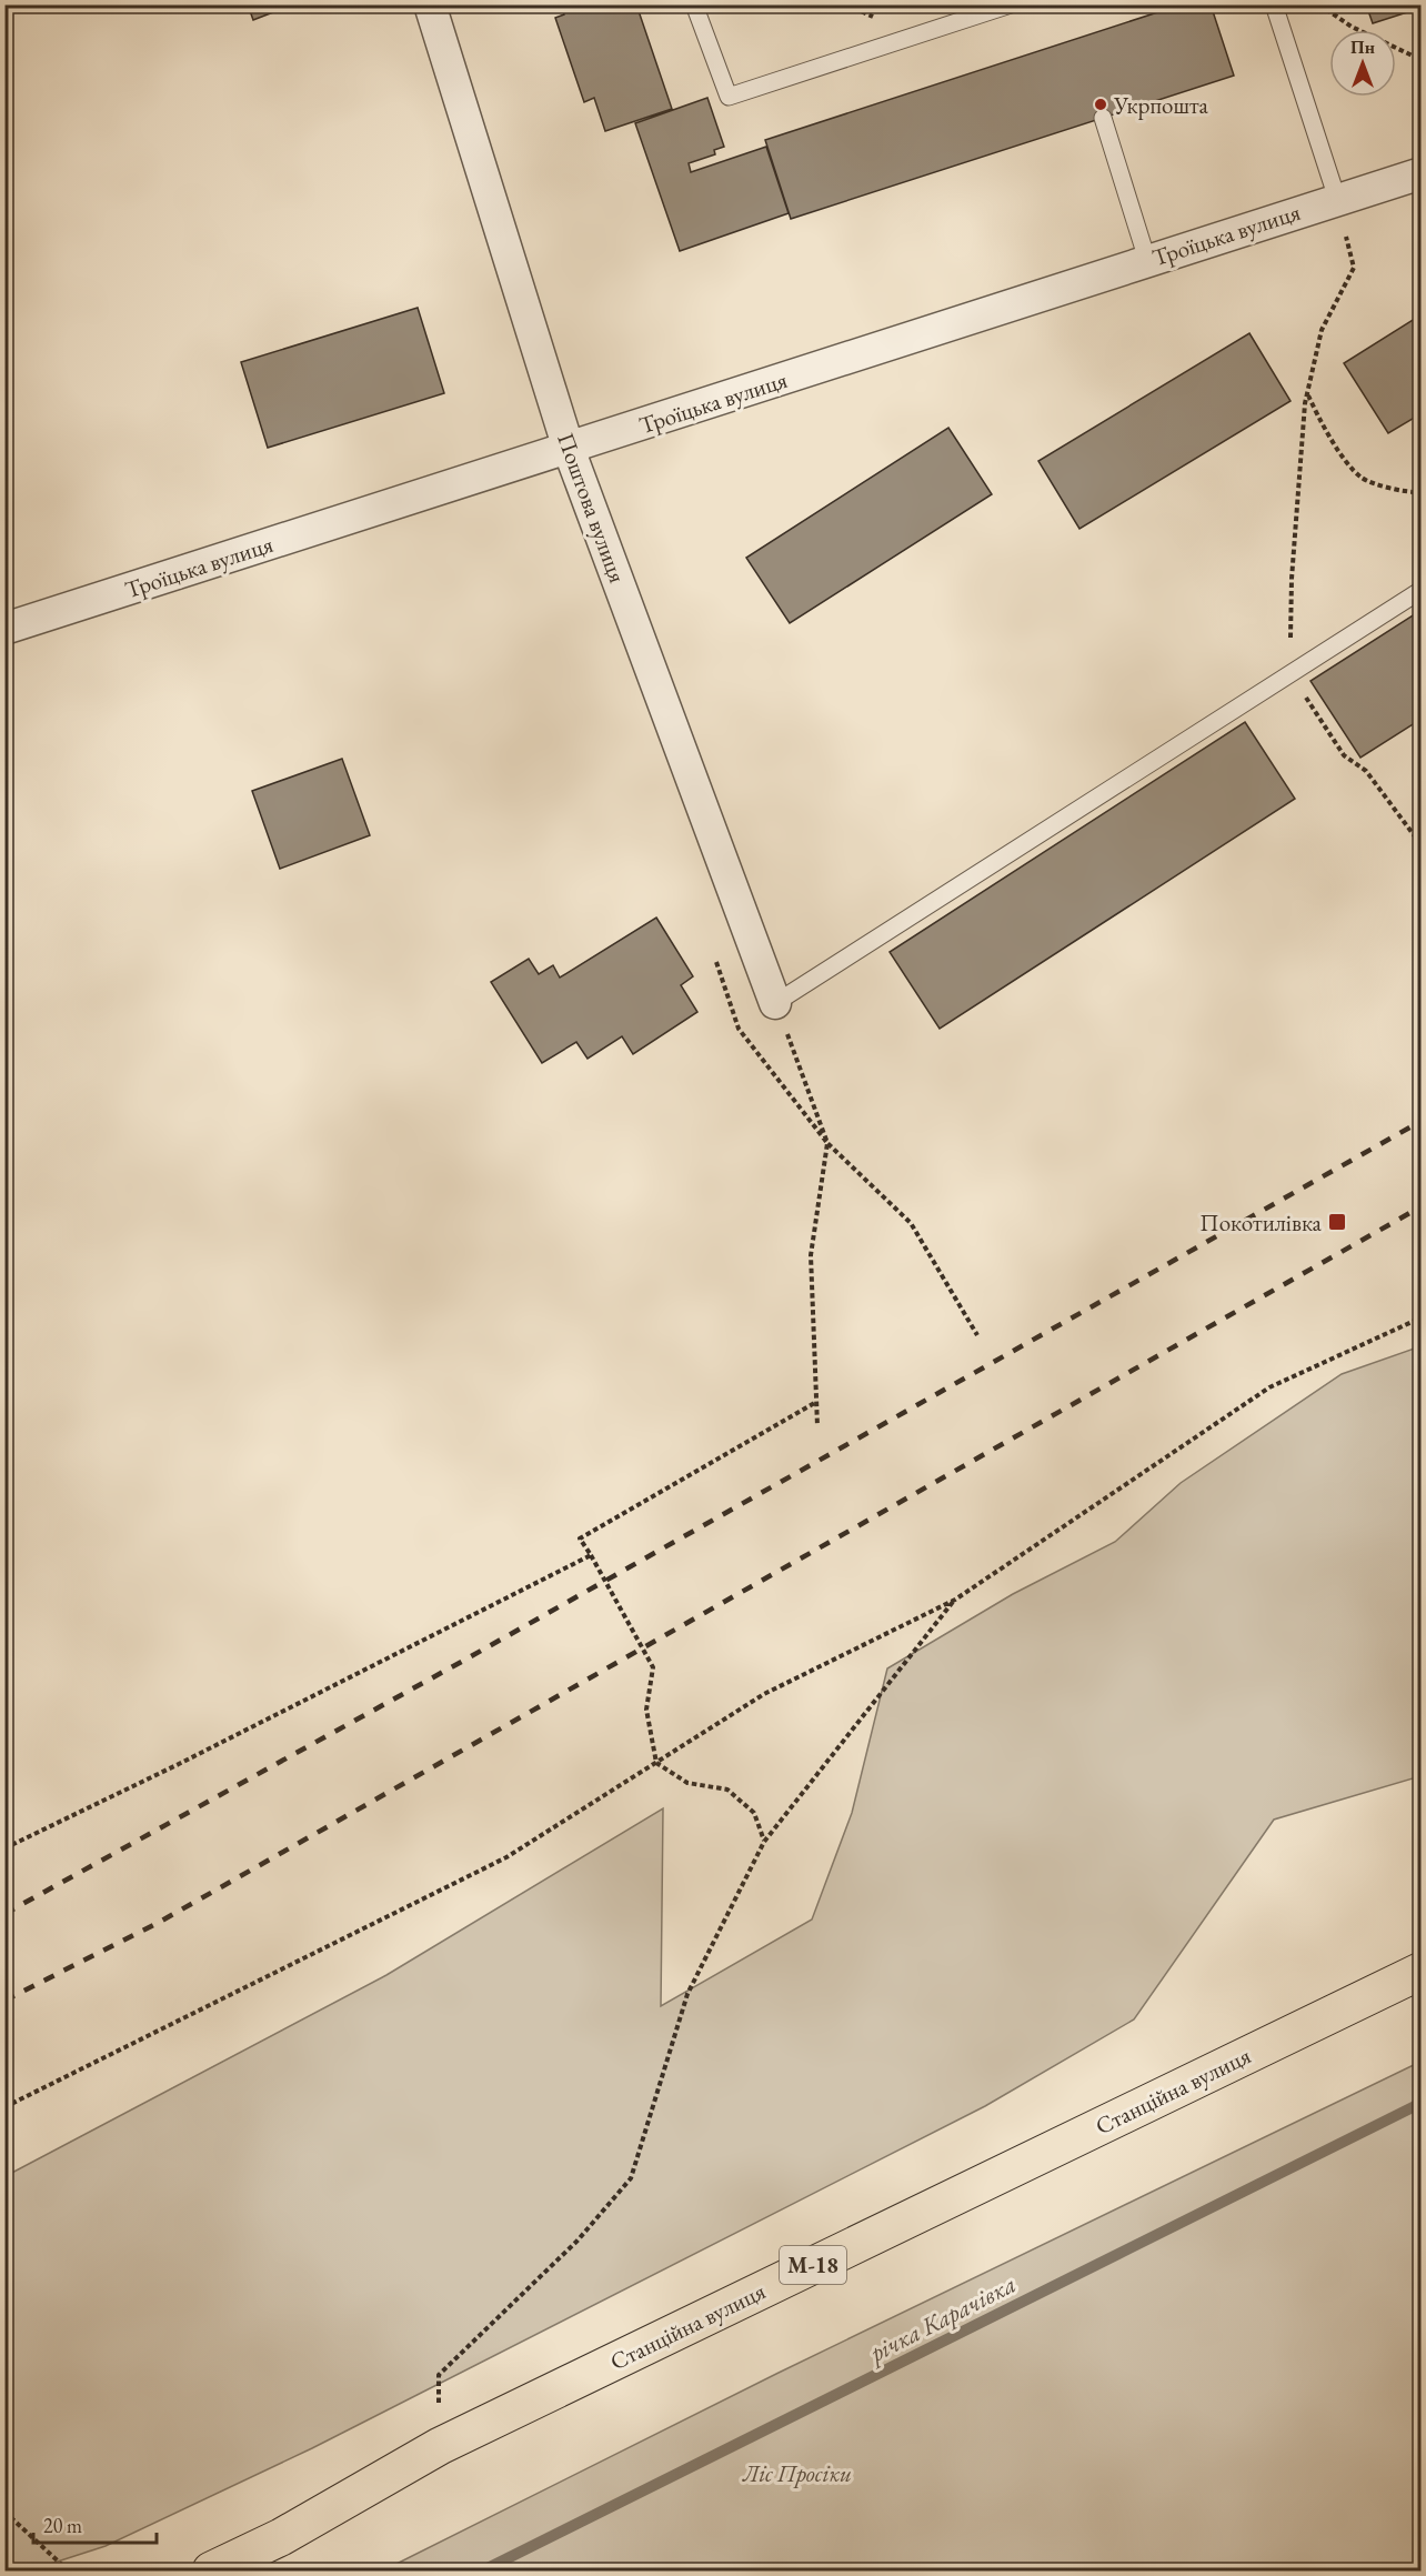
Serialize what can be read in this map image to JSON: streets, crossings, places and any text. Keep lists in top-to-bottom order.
{
  "streets": {
    "highway": ["Станційна вулиця", "М-18"],
    "street": ["Троїцька вулиця", "Поштова вулиця"]
  },
  "crossings": [
    ["Троїцька вулиця", "Поштова вулиця"]
  ],
  "water": ["річка Карачівка"],
  "parks": ["Ліс Просіки"],
  "places": {
    "other": ["Укрпошта"],
    "transit": ["Покотилівка"]
  },
  "scale_bar": "20 m",
  "north": "top"
}
